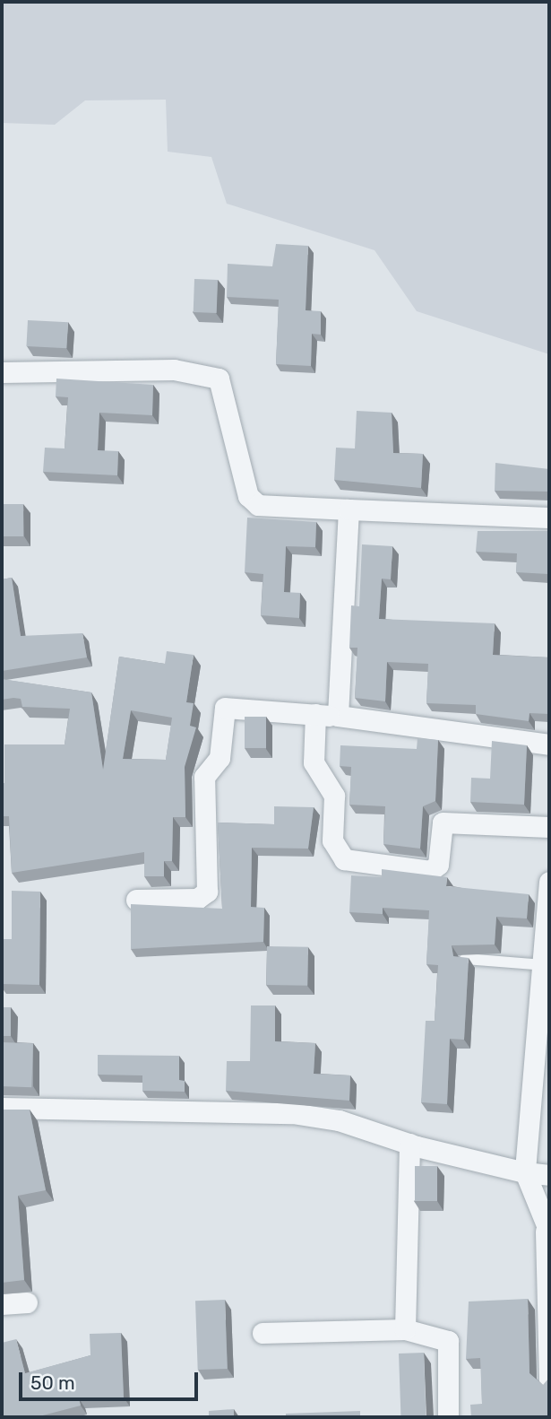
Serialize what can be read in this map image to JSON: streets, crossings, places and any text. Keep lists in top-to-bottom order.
{
  "scale_bar": "50 m"
}
